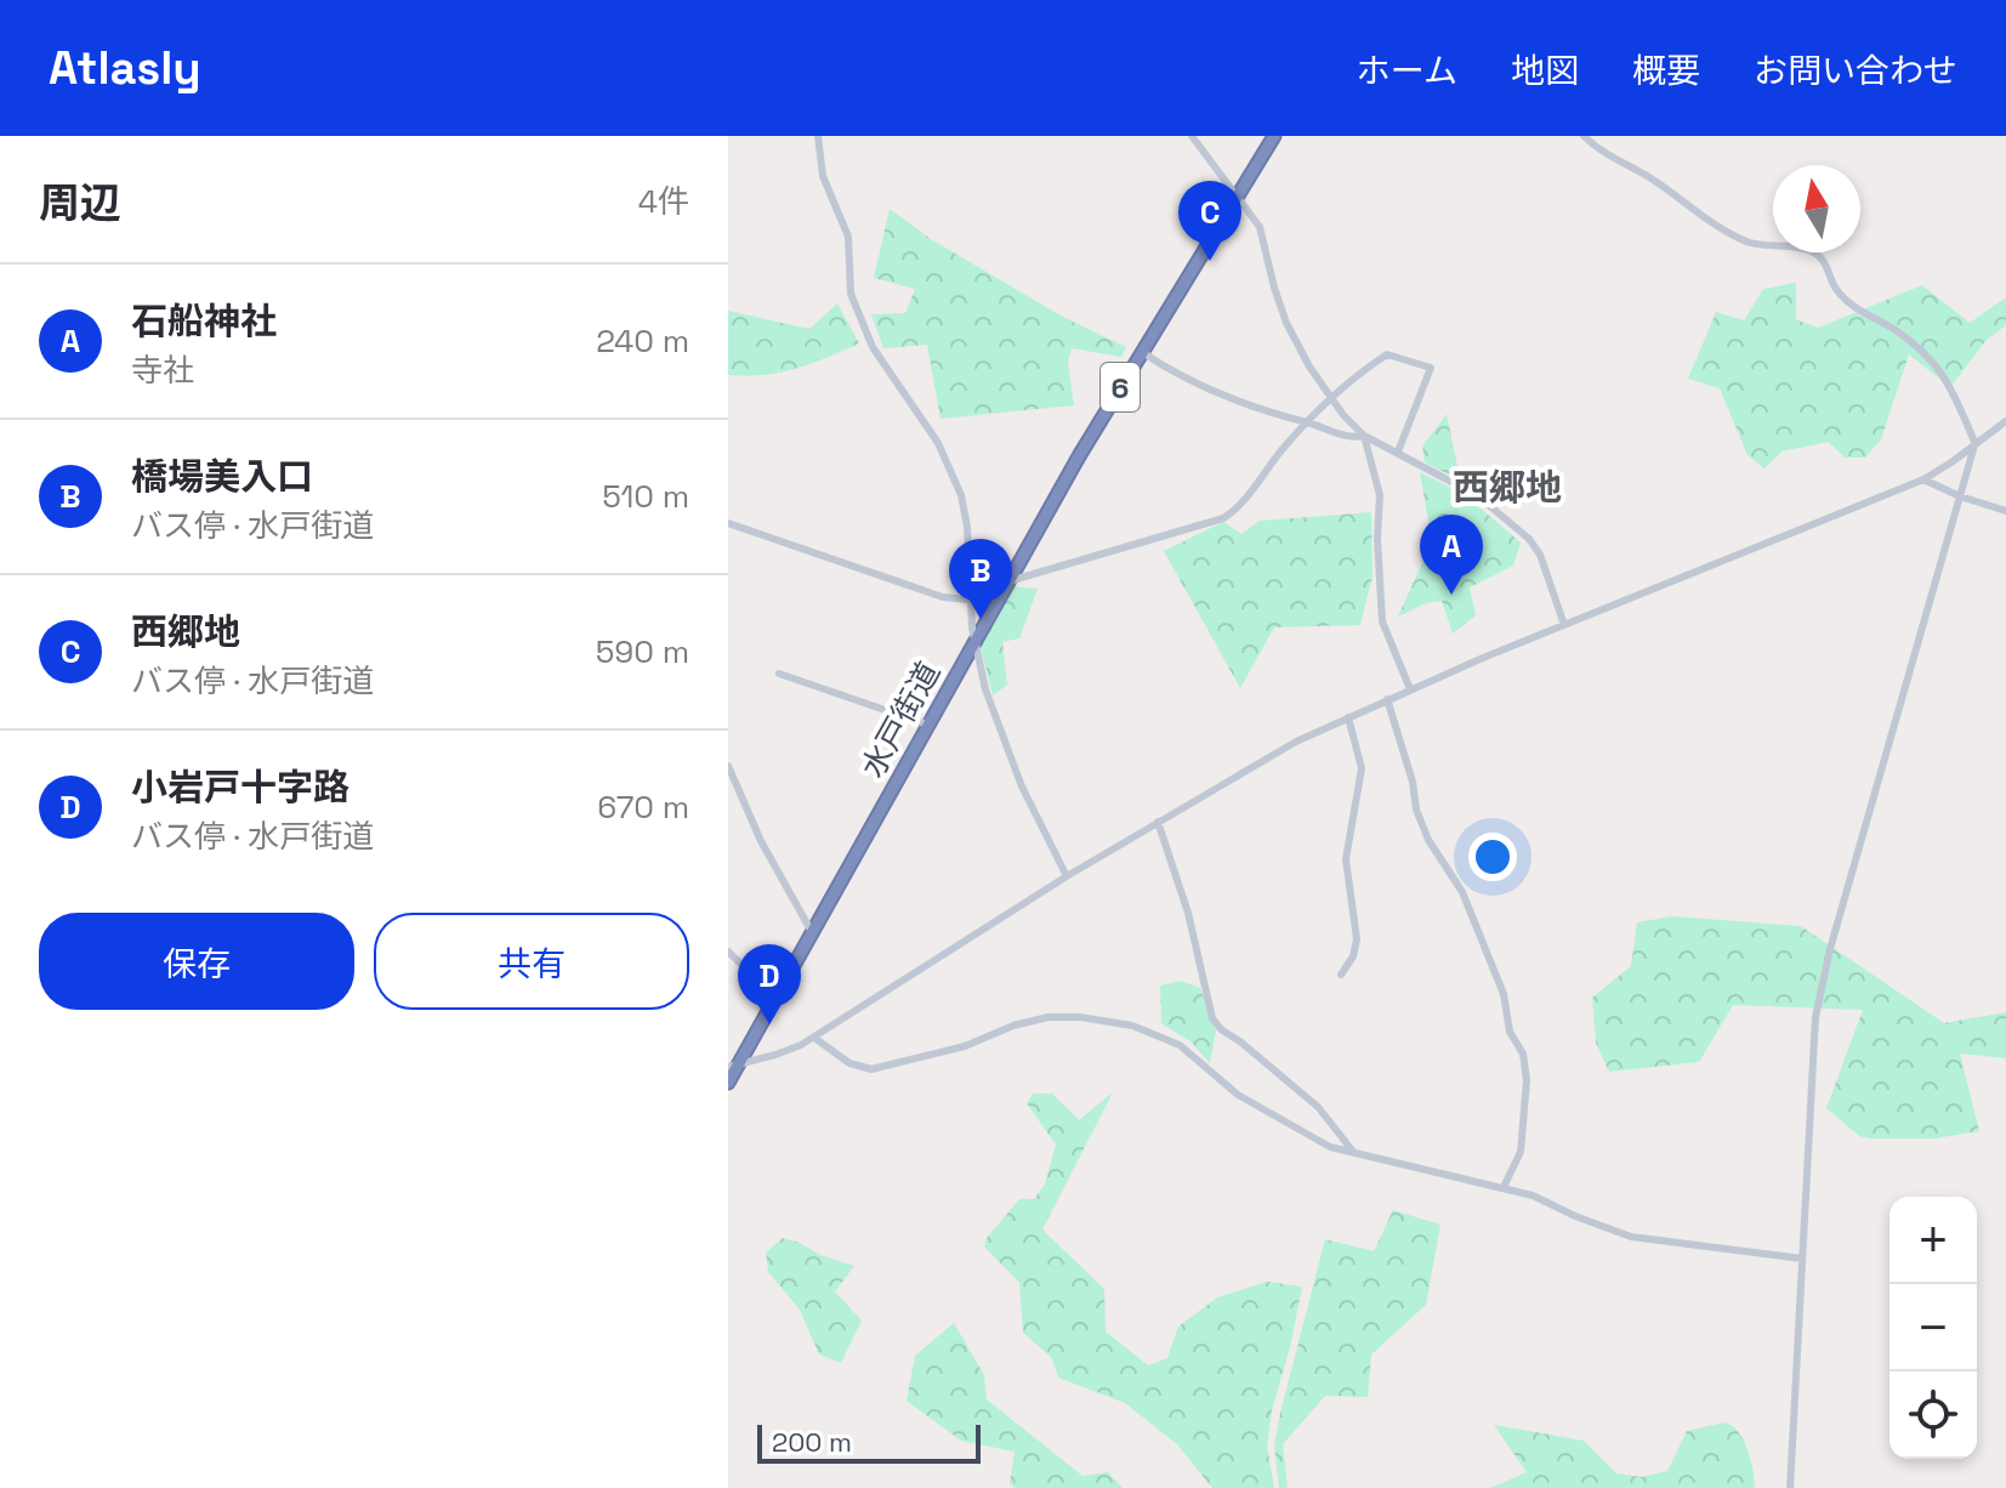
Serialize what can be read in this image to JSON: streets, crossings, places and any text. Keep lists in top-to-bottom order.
{
  "streets": {
    "highway": ["6", "水戸街道"]
  },
  "districts": ["西郷地"],
  "scale_bar": "200 m",
  "north": "top",
  "page": {
    "header": "Atlasly",
    "nav": [
      "ホーム",
      "地図",
      "概要",
      "お問い合わせ"
    ],
    "heading": ["周辺", "4件"],
    "pins": [
      "C",
      "A",
      "B",
      "D"
    ],
    "list": [
      {
        "mark": "A",
        "name": "石船神社",
        "note": "寺社",
        "value": "240 m"
      },
      {
        "mark": "B",
        "name": "橋場美入口",
        "note": "バス停 · 水戸街道",
        "value": "510 m"
      },
      {
        "mark": "C",
        "name": "西郷地",
        "note": "バス停 · 水戸街道",
        "value": "590 m"
      },
      {
        "mark": "D",
        "name": "小岩戸十字路",
        "note": "バス停 · 水戸街道",
        "value": "670 m"
      }
    ],
    "buttons": ["保存", "共有"],
    "map_buttons": ["+", "−"],
    "scale": "200 m"
  }
}
